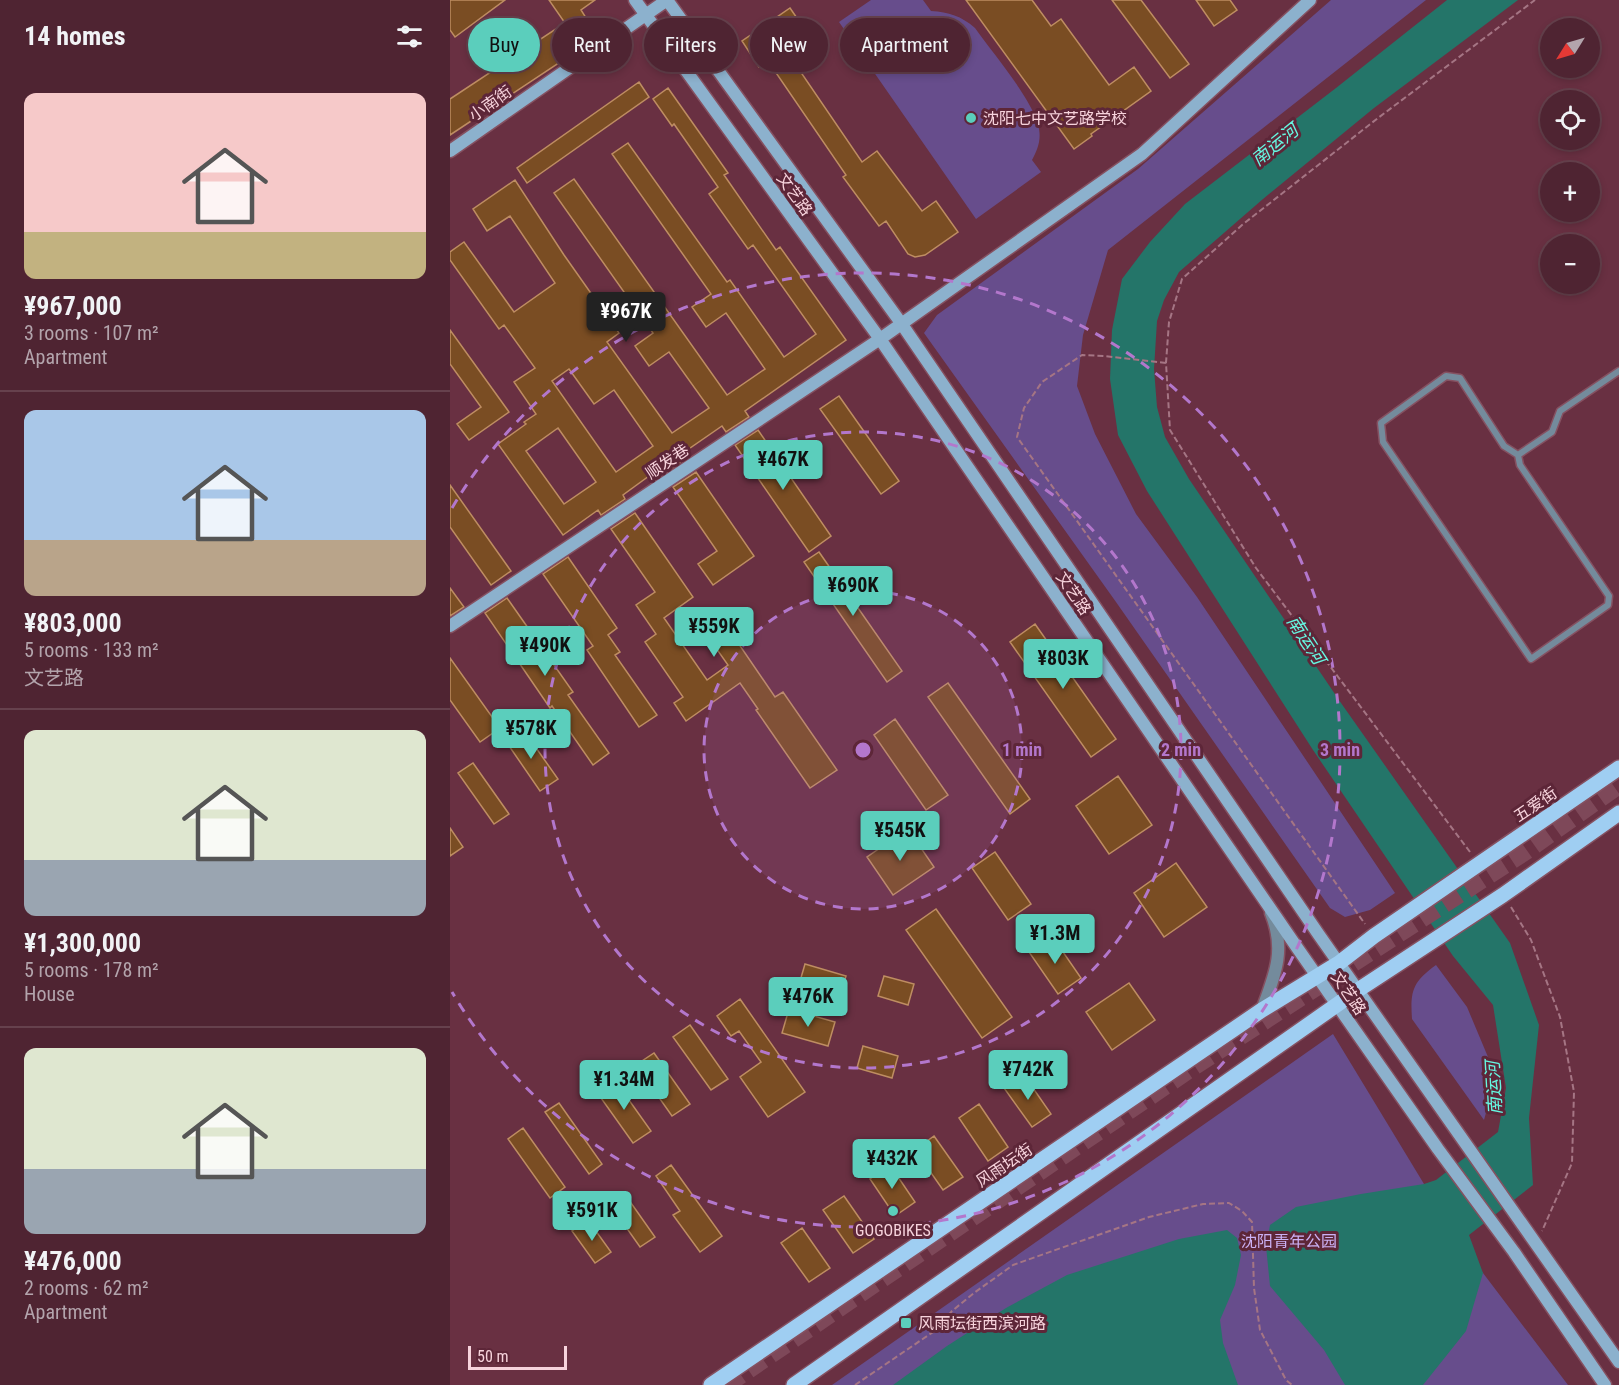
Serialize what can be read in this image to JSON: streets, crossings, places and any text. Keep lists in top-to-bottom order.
{
  "streets": {
    "main road": [
      "小南街",
      "文艺路",
      "顺发巷",
      "五爱街",
      "风雨坛街"
    ]
  },
  "crossings": [
    ["小南街", "文艺路"],
    ["文艺路", "顺发巷"],
    ["文艺路", "风雨坛街"],
    ["五爱街", "风雨坛街"]
  ],
  "water": ["南运河"],
  "parks": ["沈阳青年公园"],
  "places": {
    "other": ["沈阳七中文艺路学校", "GOGOBIKES"],
    "transit": ["风雨坛街西滨河路"]
  },
  "scale_bar": "50 m",
  "north": "bottom left",
  "page": {
    "heading": "14 homes",
    "map_buttons": ["+", "−"],
    "chip": [
      "Buy",
      "Rent",
      "Filters",
      "New",
      "Apartment"
    ],
    "list": [
      {
        "name": "¥967,000",
        "note": "3 rooms · 107 m² · Apartment"
      },
      {
        "name": "¥803,000",
        "note": "5 rooms · 133 m² · 文艺路"
      },
      {
        "name": "¥1,300,000",
        "note": "5 rooms · 178 m² · House"
      },
      {
        "name": "¥476,000",
        "note": "2 rooms · 62 m² · Apartment"
      }
    ],
    "price": [
      "¥967K",
      "¥467K",
      "¥690K",
      "¥559K",
      "¥490K",
      "¥803K",
      "¥578K",
      "¥545K",
      "¥1.3M",
      "¥476K",
      "¥742K",
      "¥1.34M",
      "¥432K",
      "¥591K"
    ],
    "scale": "50 m"
  },
  "rings": ["1 min", "2 min", "3 min"]
}
